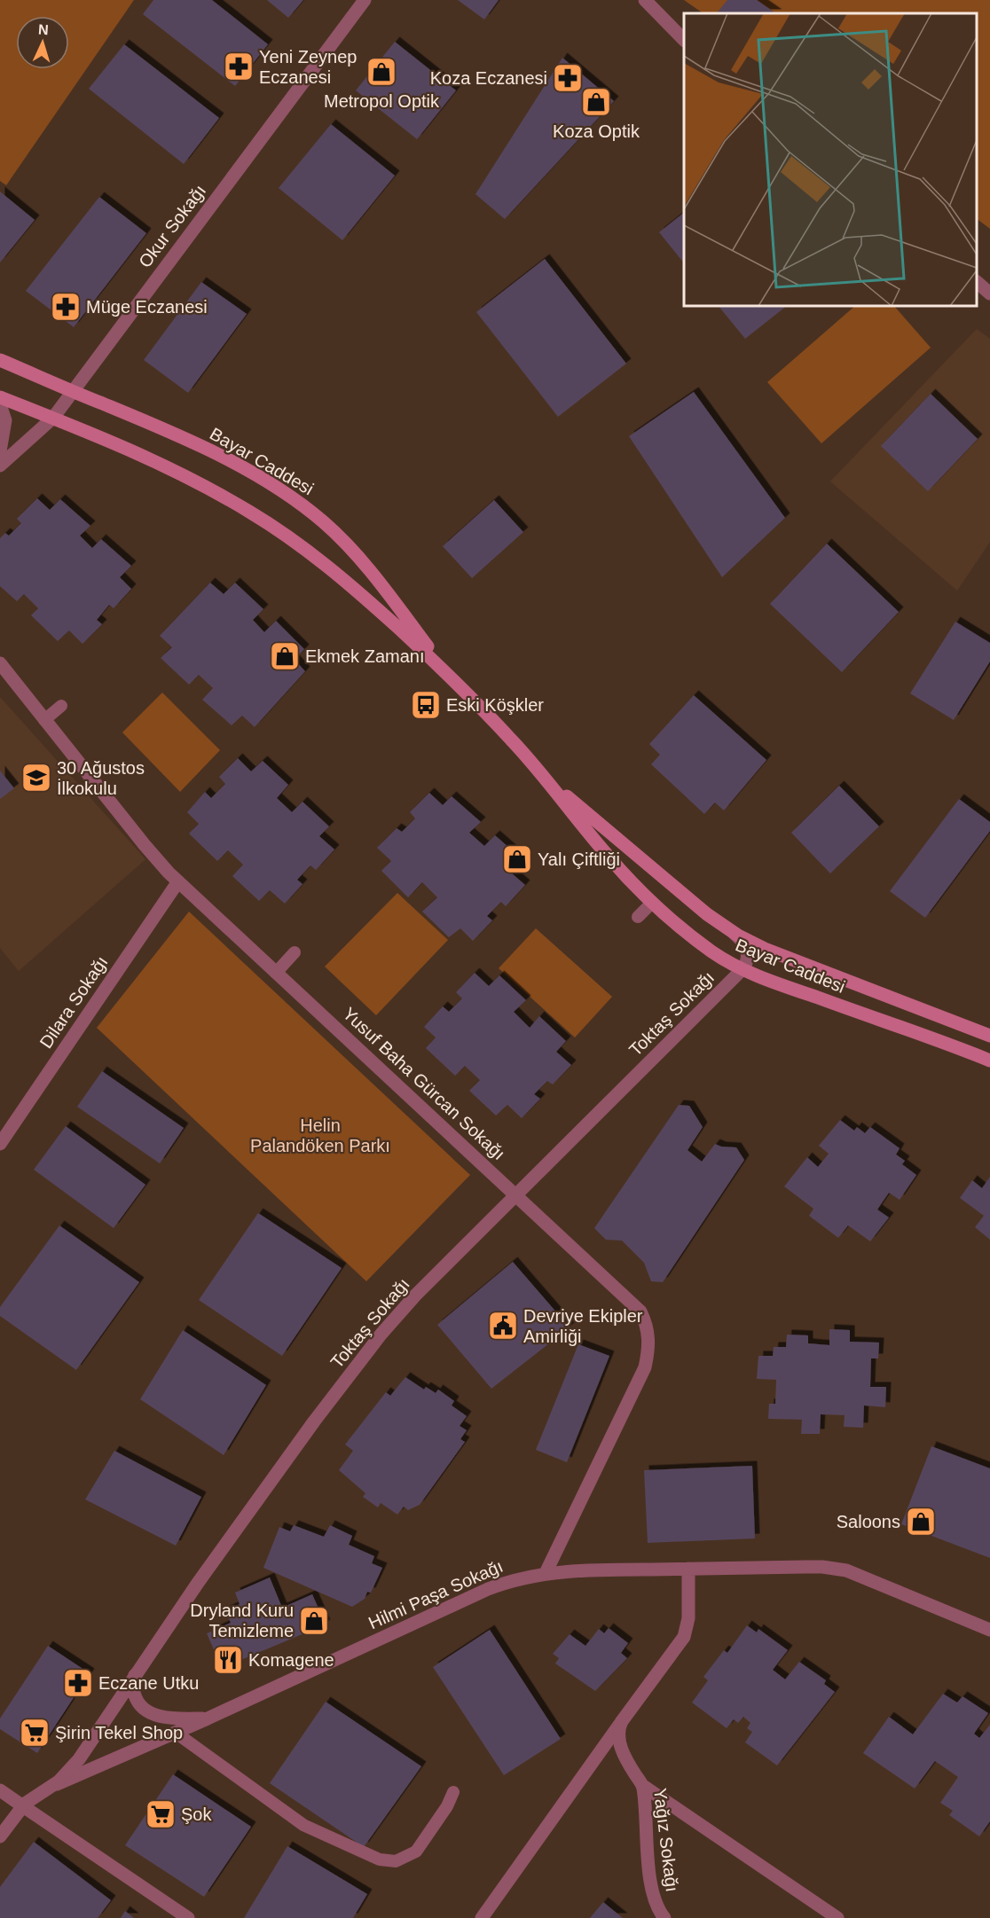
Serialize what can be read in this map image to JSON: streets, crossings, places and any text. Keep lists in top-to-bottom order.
{
  "streets": {
    "main road": ["Bayar Caddesi"],
    "street": [
      "Okur Sokağı",
      "Dilara Sokağı",
      "Toktaş Sokağı",
      "Yusuf Baha Gürcan Sokağı",
      "Hilmi Paşa Sokağı",
      "Yağız Sokağı"
    ]
  },
  "crossings": [
    ["Okur Sokağı", "Bayar Caddesi"],
    ["Bayar Caddesi", "Toktaş Sokağı"],
    ["Dilara Sokağı", "Yusuf Baha Gürcan Sokağı"],
    ["Toktaş Sokağı", "Yusuf Baha Gürcan Sokağı"],
    ["Toktaş Sokağı", "Hilmi Paşa Sokağı"],
    ["Yusuf Baha Gürcan Sokağı", "Hilmi Paşa Sokağı"]
  ],
  "parks": ["Helin Palandöken Parkı"],
  "places": {
    "pharmacy": [
      "Yeni Zeynep Eczanesi",
      "Koza Eczanesi",
      "Müge Eczanesi",
      "Eczane Utku"
    ],
    "shop": [
      "Metropol Optik",
      "Koza Optik",
      "Ekmek Zamanı",
      "Yalı Çiftliği",
      "Saloons",
      "Dryland Kuru Temizleme"
    ],
    "bus stop": ["Eski Köşkler"],
    "school or university": ["30 Ağustos İlkokulu"],
    "public building": ["Devriye Ekipler Amirliği"],
    "restaurant": ["Komagene"],
    "supermarket": ["Şirin Tekel Shop", "Şok"]
  },
  "north": "top"
}
